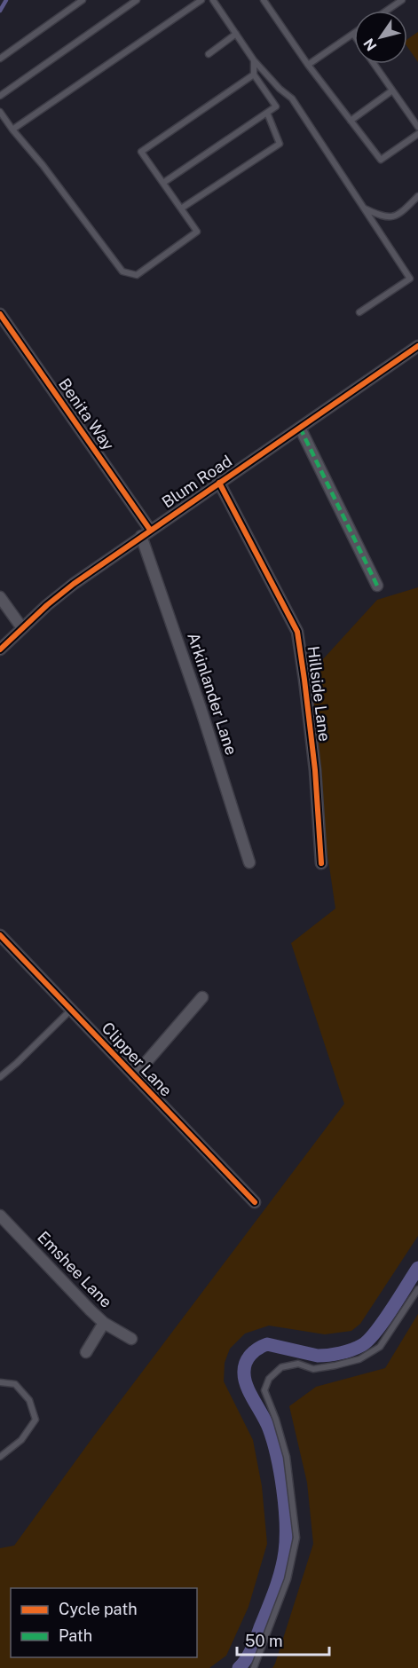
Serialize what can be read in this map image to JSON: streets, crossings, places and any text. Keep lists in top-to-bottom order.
{
  "streets": {
    "street": [
      "Benita Way",
      "Blum Road",
      "Arkinlander Lane",
      "Hillside Lane",
      "Clipper Lane",
      "Emshee Lane"
    ]
  },
  "crossings": [
    ["Benita Way", "Blum Road"],
    ["Benita Way", "Arkinlander Lane"],
    ["Blum Road", "Arkinlander Lane"],
    ["Blum Road", "Hillside Lane"]
  ],
  "legend": ["Cycle path", "Path"],
  "scale_bar": "50 m",
  "north": "bottom left"
}
